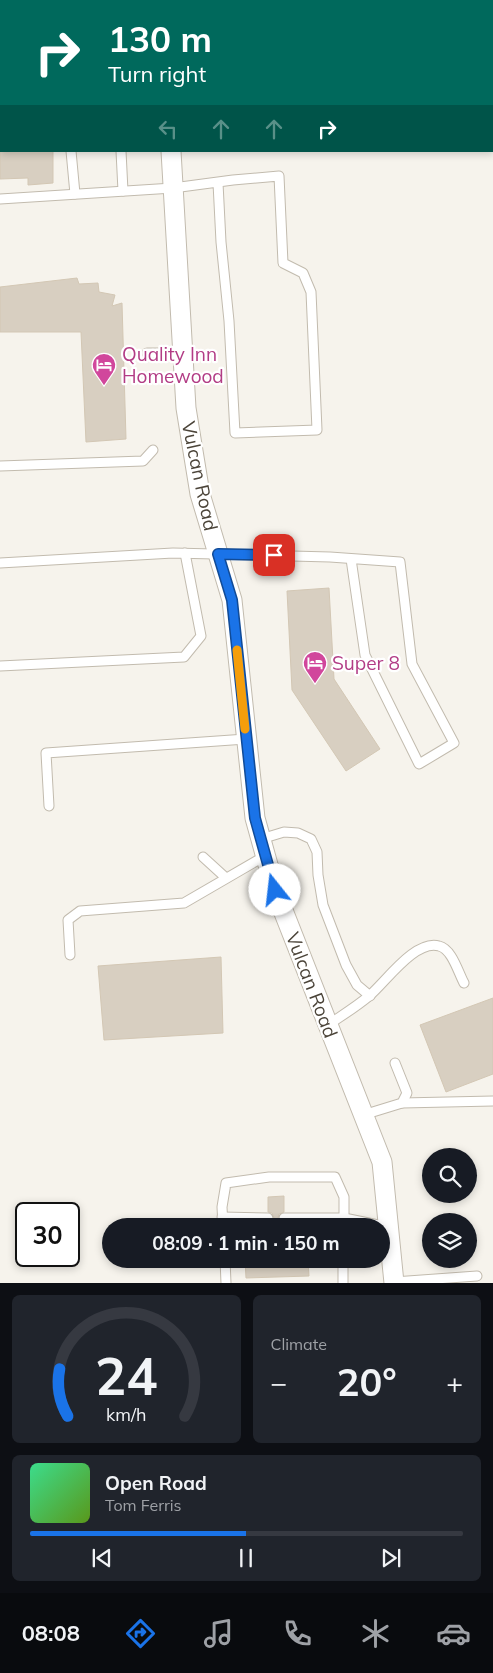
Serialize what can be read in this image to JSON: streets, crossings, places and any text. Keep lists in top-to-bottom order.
{
  "streets": {
    "street": ["Vulcan Road"]
  },
  "places": {
    "hotel": ["Quality Inn Homewood", "Super 8"]
  },
  "page": {
    "turn": ["130 m", "Turn right"],
    "limit": "30",
    "trip": "08:09 · 1 min · 150 m",
    "tile": "Climate",
    "heat": ["−", "20°", "+"],
    "song": ["Open Road", "Tom Ferris"],
    "tabs": "08:08",
    "gauge": ["24", "km/h"]
  }
}
